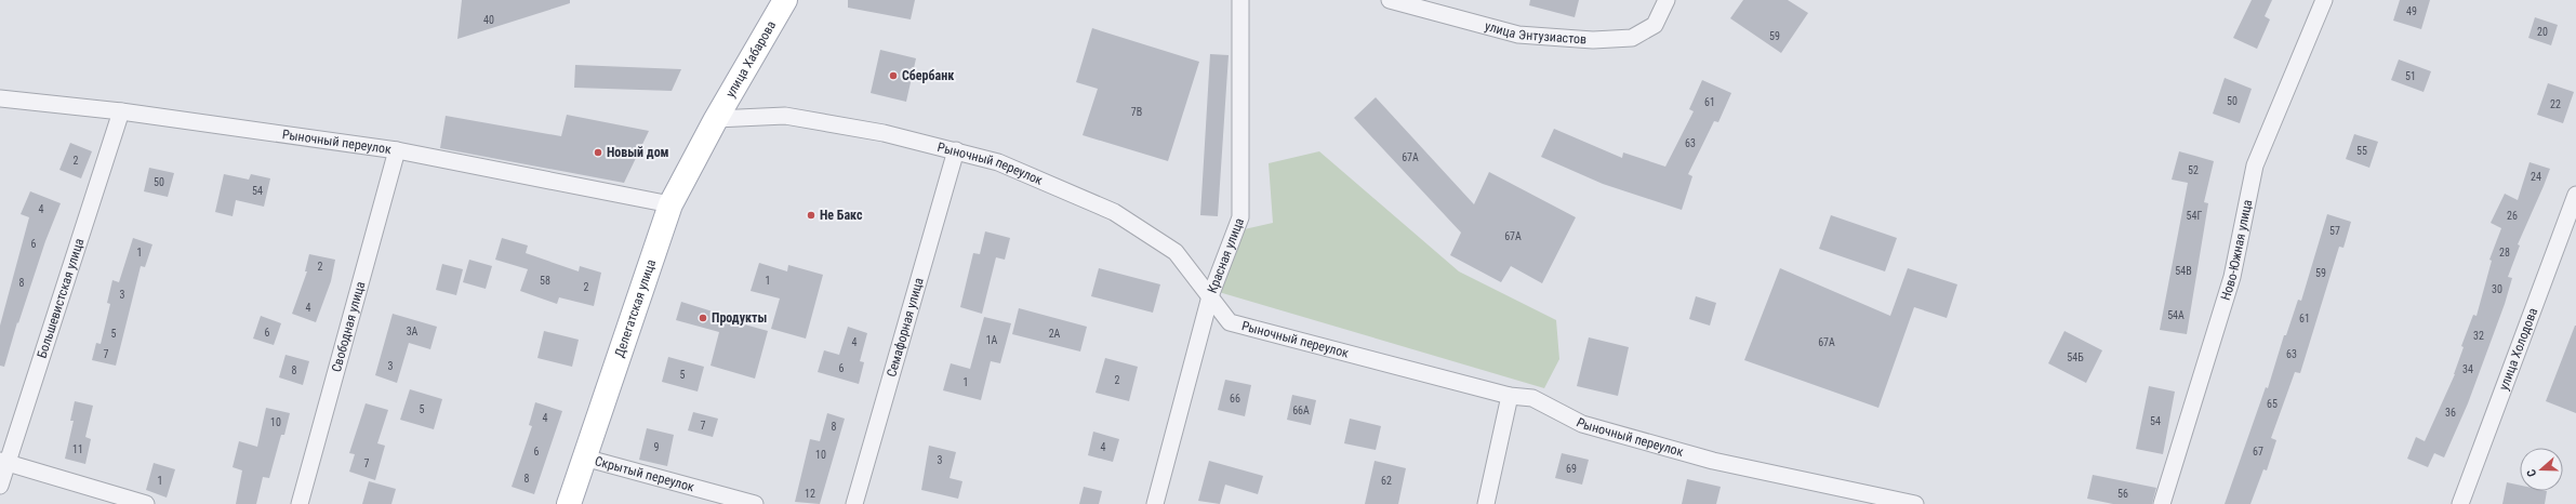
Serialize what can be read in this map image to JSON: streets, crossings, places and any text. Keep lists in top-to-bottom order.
{
  "streets": {
    "main road": ["улица Хабарова", "Делегатская улица"],
    "street": [
      "улица Энтузиастов",
      "Рыночный переулок",
      "Ново-Южная улица",
      "Красная улица",
      "Большевистская улица",
      "Свободная улица",
      "Семафорная улица",
      "улица Холодова",
      "Скрытый переулок"
    ]
  },
  "crossings": [
    ["улица Хабарова", "Рыночный переулок"],
    ["улица Хабарова", "Делегатская улица"],
    ["Рыночный переулок", "Красная улица"],
    ["Рыночный переулок", "Большевистская улица"],
    ["Рыночный переулок", "Делегатская улица"],
    ["Рыночный переулок", "Свободная улица"],
    ["Рыночный переулок", "Семафорная улица"],
    ["Делегатская улица", "Скрытый переулок"]
  ],
  "places": [
    "Сбербанк",
    "Новый дом",
    "Не Бакс",
    "Продукты"
  ],
  "house_numbers": [
    "49",
    "40",
    "20",
    "59",
    "51",
    "50",
    "61",
    "22",
    "7В",
    "63",
    "55",
    "67А",
    "2",
    "52",
    "24",
    "50",
    "54",
    "4",
    "54Г",
    "26",
    "57",
    "67А",
    "6",
    "1",
    "28",
    "2",
    "54В",
    "59",
    "58",
    "1",
    "8",
    "2",
    "30",
    "3",
    "4",
    "54А",
    "61",
    "3А",
    "6",
    "5",
    "2А",
    "32",
    "1А",
    "4",
    "67А",
    "7",
    "63",
    "54Б",
    "3",
    "6",
    "34",
    "8",
    "5",
    "2",
    "1",
    "66",
    "65",
    "5",
    "66А",
    "36",
    "4",
    "54",
    "10",
    "7",
    "8",
    "9",
    "4",
    "11",
    "6",
    "67",
    "10",
    "3",
    "7",
    "69",
    "8",
    "1",
    "62",
    "12",
    "56"
  ],
  "north": "left"
}
